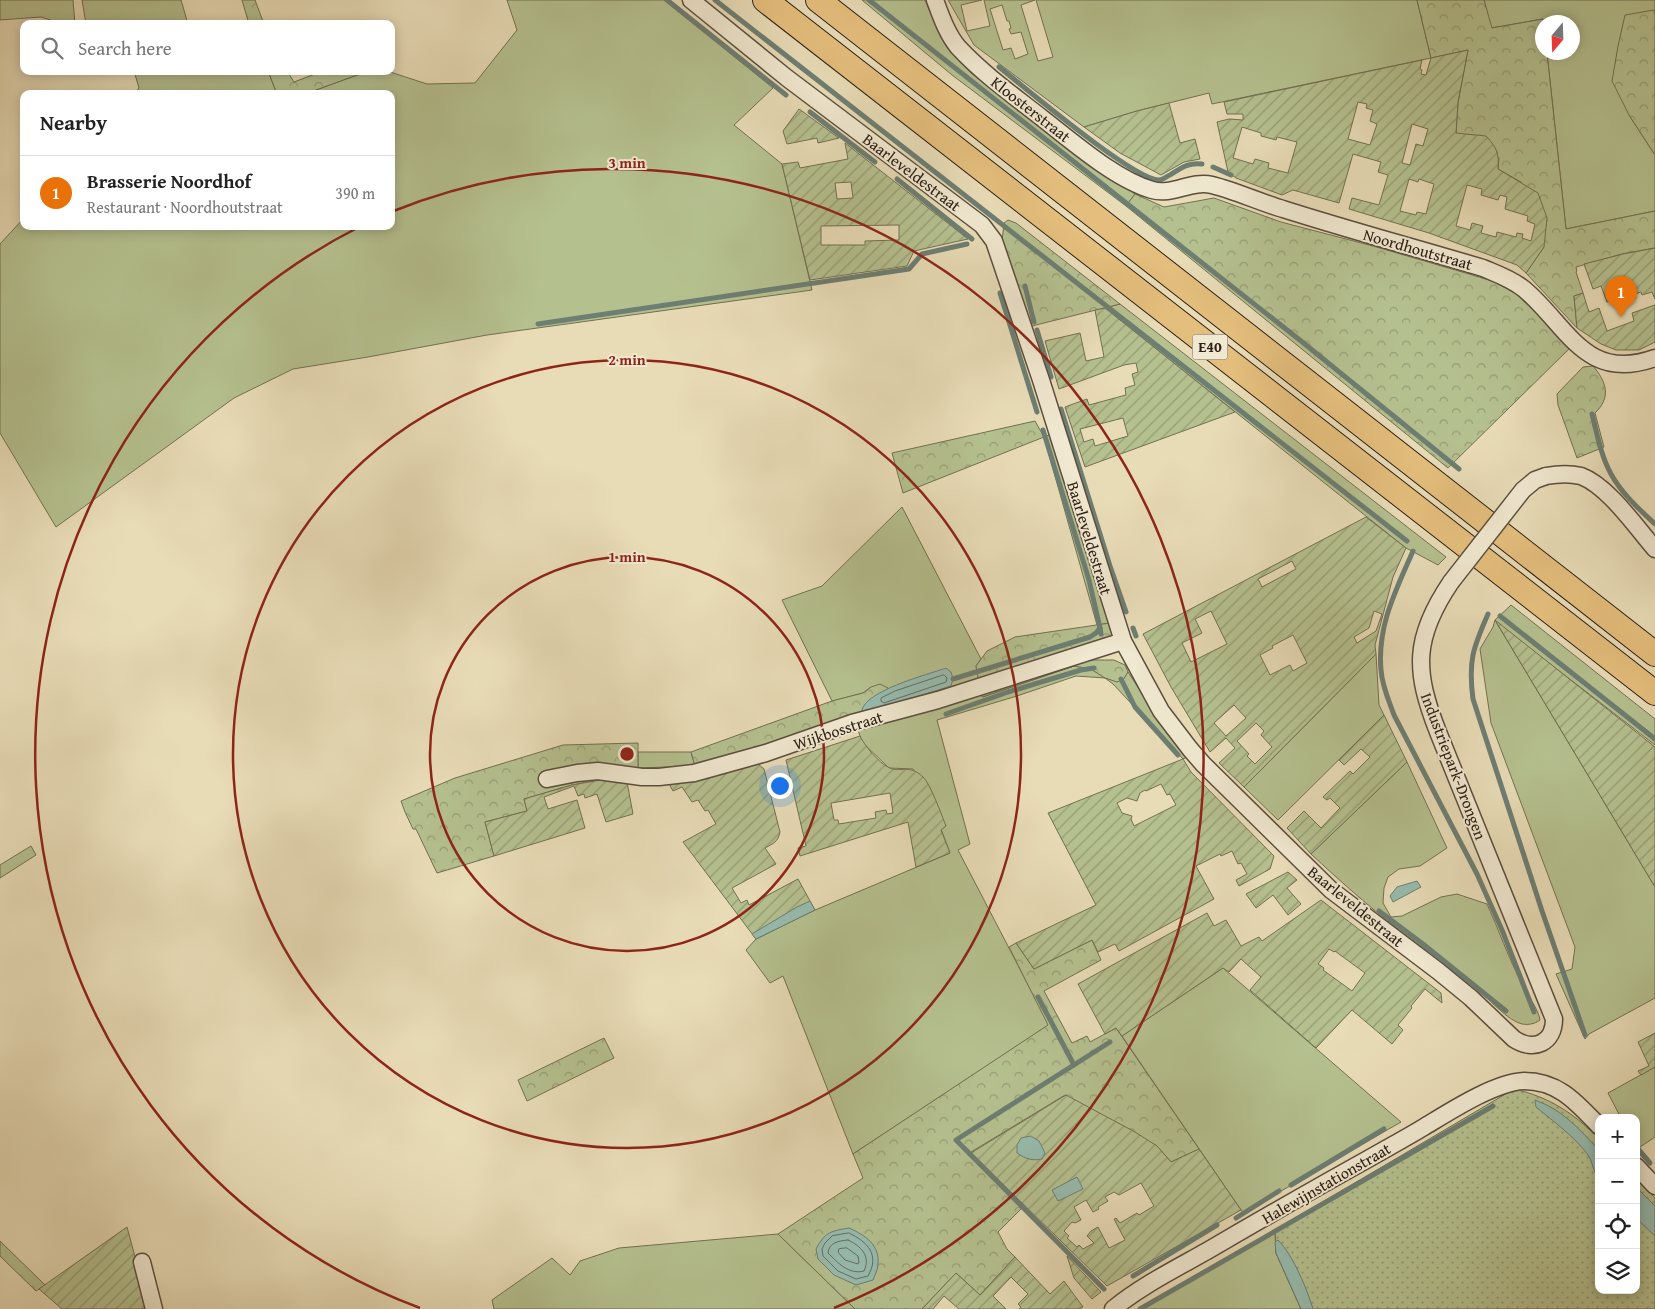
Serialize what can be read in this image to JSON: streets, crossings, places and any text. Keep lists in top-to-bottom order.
{
  "streets": {
    "highway": ["E40"],
    "street": [
      "Kloosterstraat",
      "Baarleveldestraat",
      "Noordhoutstraat",
      "Wijkbosstraat",
      "Industriepark-Drongen",
      "Halewijnstationstraat"
    ]
  },
  "crossings": [
    ["Kloosterstraat", "Noordhoutstraat"],
    ["Baarleveldestraat", "Wijkbosstraat"],
    ["Baarleveldestraat", "Industriepark-Drongen"]
  ],
  "north": "bottom",
  "page": {
    "search": "Search here",
    "heading": "Nearby",
    "list": [
      {
        "mark": "1",
        "name": "Brasserie Noordhof",
        "note": "Restaurant · Noordhoutstraat",
        "value": "390 m"
      }
    ],
    "pins": "1",
    "map_buttons": ["+", "−"]
  },
  "rings": ["3 min", "2 min", "1 min"]
}
